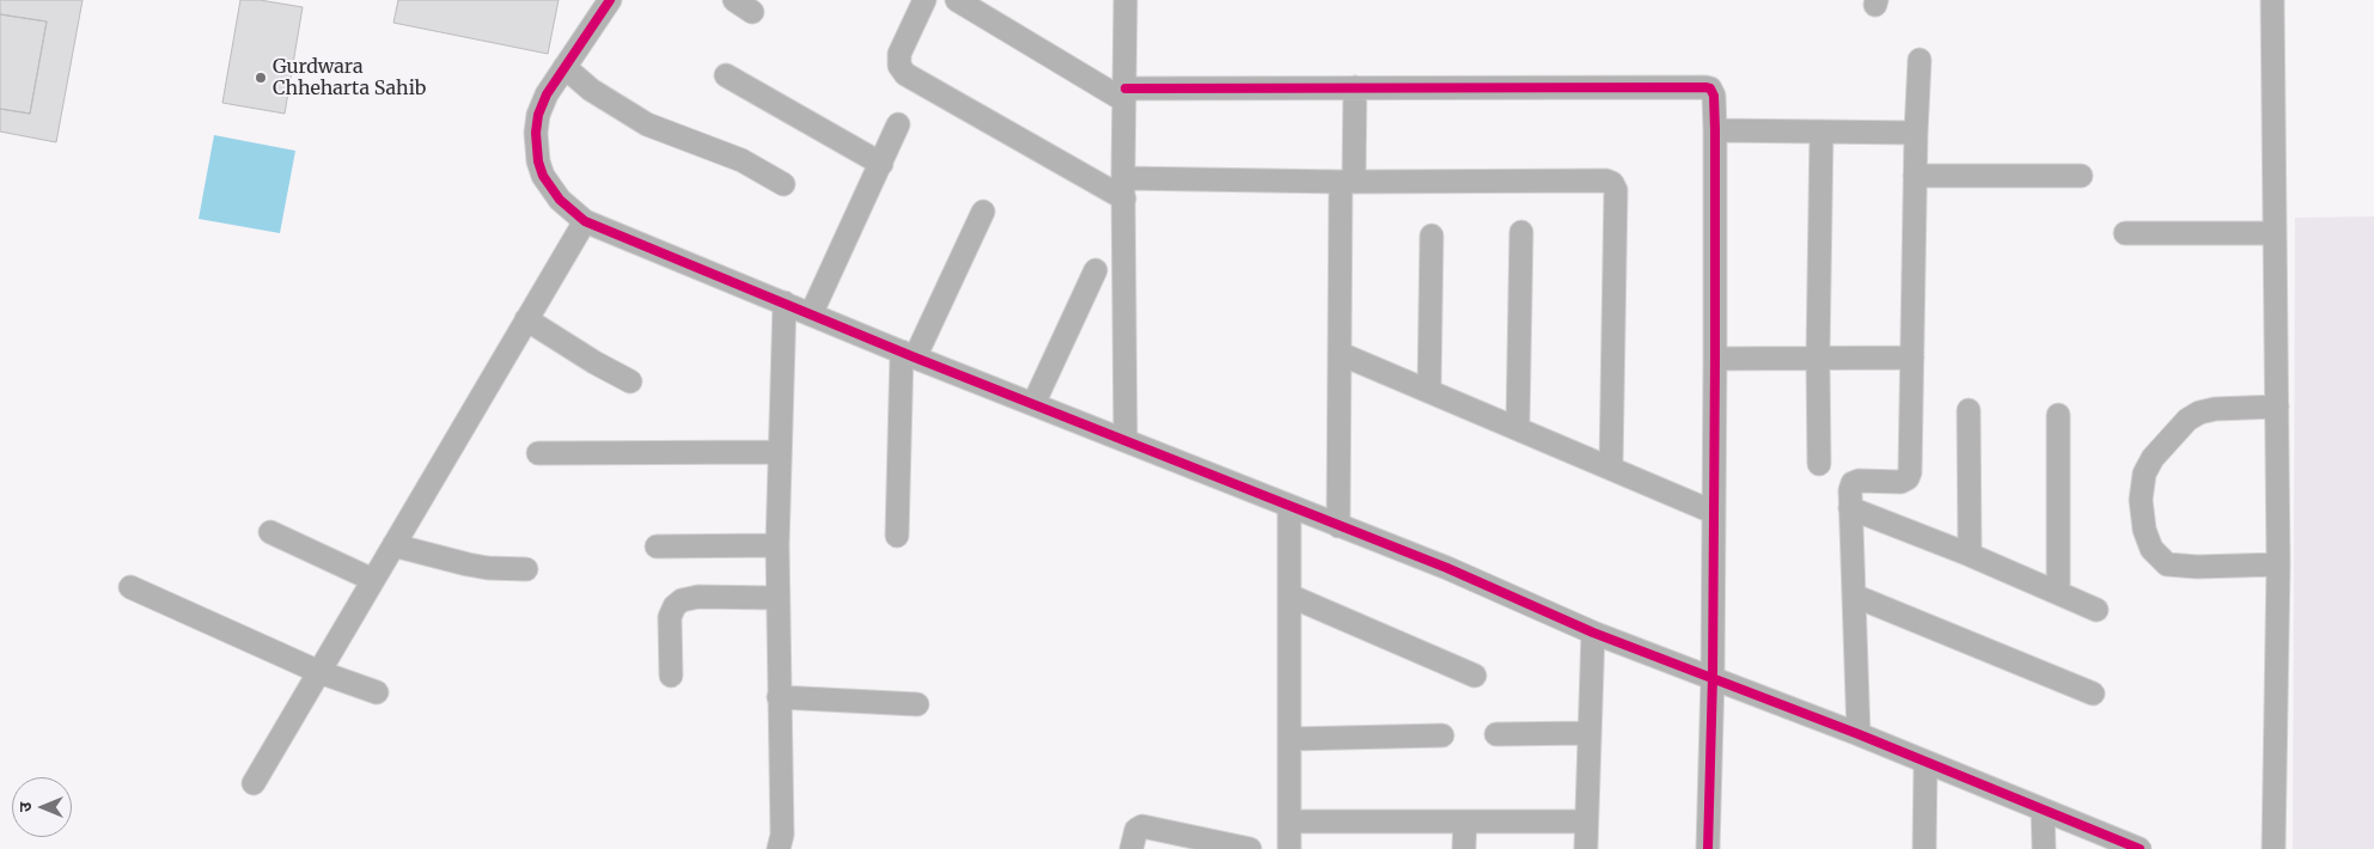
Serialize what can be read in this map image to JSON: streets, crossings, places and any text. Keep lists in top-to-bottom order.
{
  "places": ["Gurdwara Chheharta Sahib"],
  "north": "left"
}
